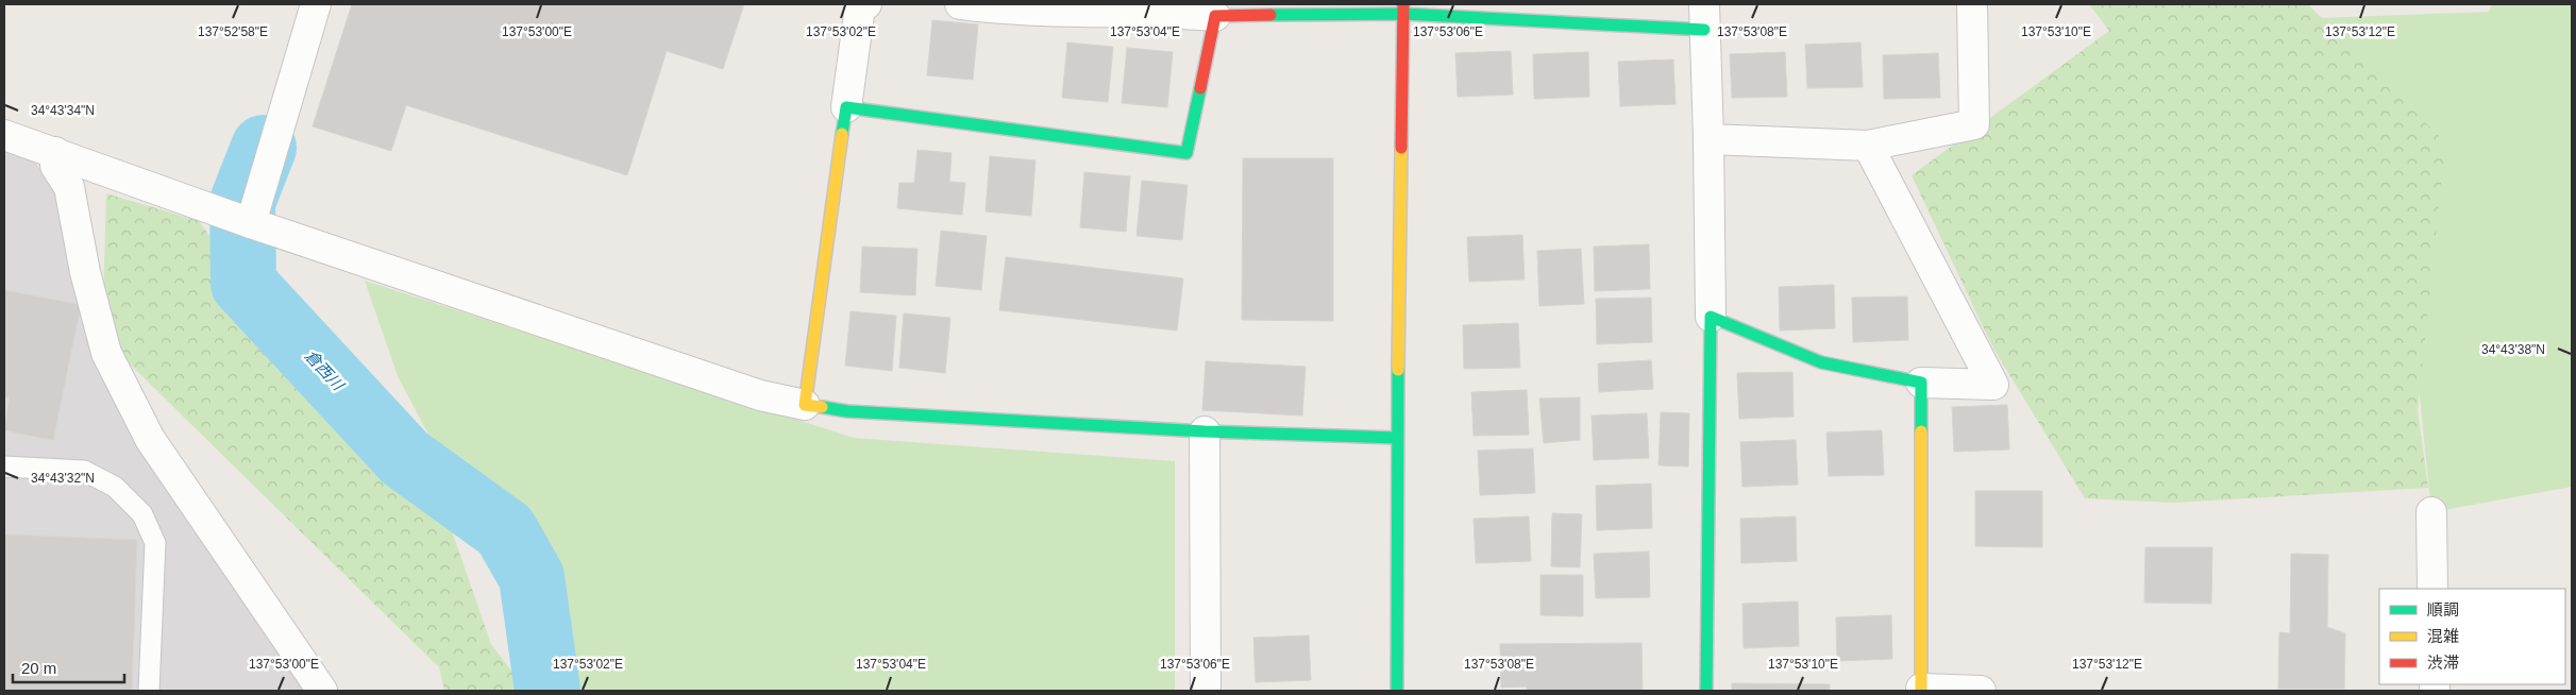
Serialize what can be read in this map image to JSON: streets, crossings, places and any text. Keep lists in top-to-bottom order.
{
  "water": ["倉西川"],
  "legend": ["順調", "混雑", "渋滞"],
  "scale_bar": "20 m",
  "coordinates": [
    "137°52'58\"E",
    "137°53'02\"E",
    "137°53'06\"E",
    "137°53'10\"E",
    "137°53'00\"E",
    "137°53'04\"E",
    "137°53'08\"E",
    "137°53'12\"E",
    "34°43'34\"N",
    "34°43'38\"N",
    "34°43'32\"N"
  ]
}
